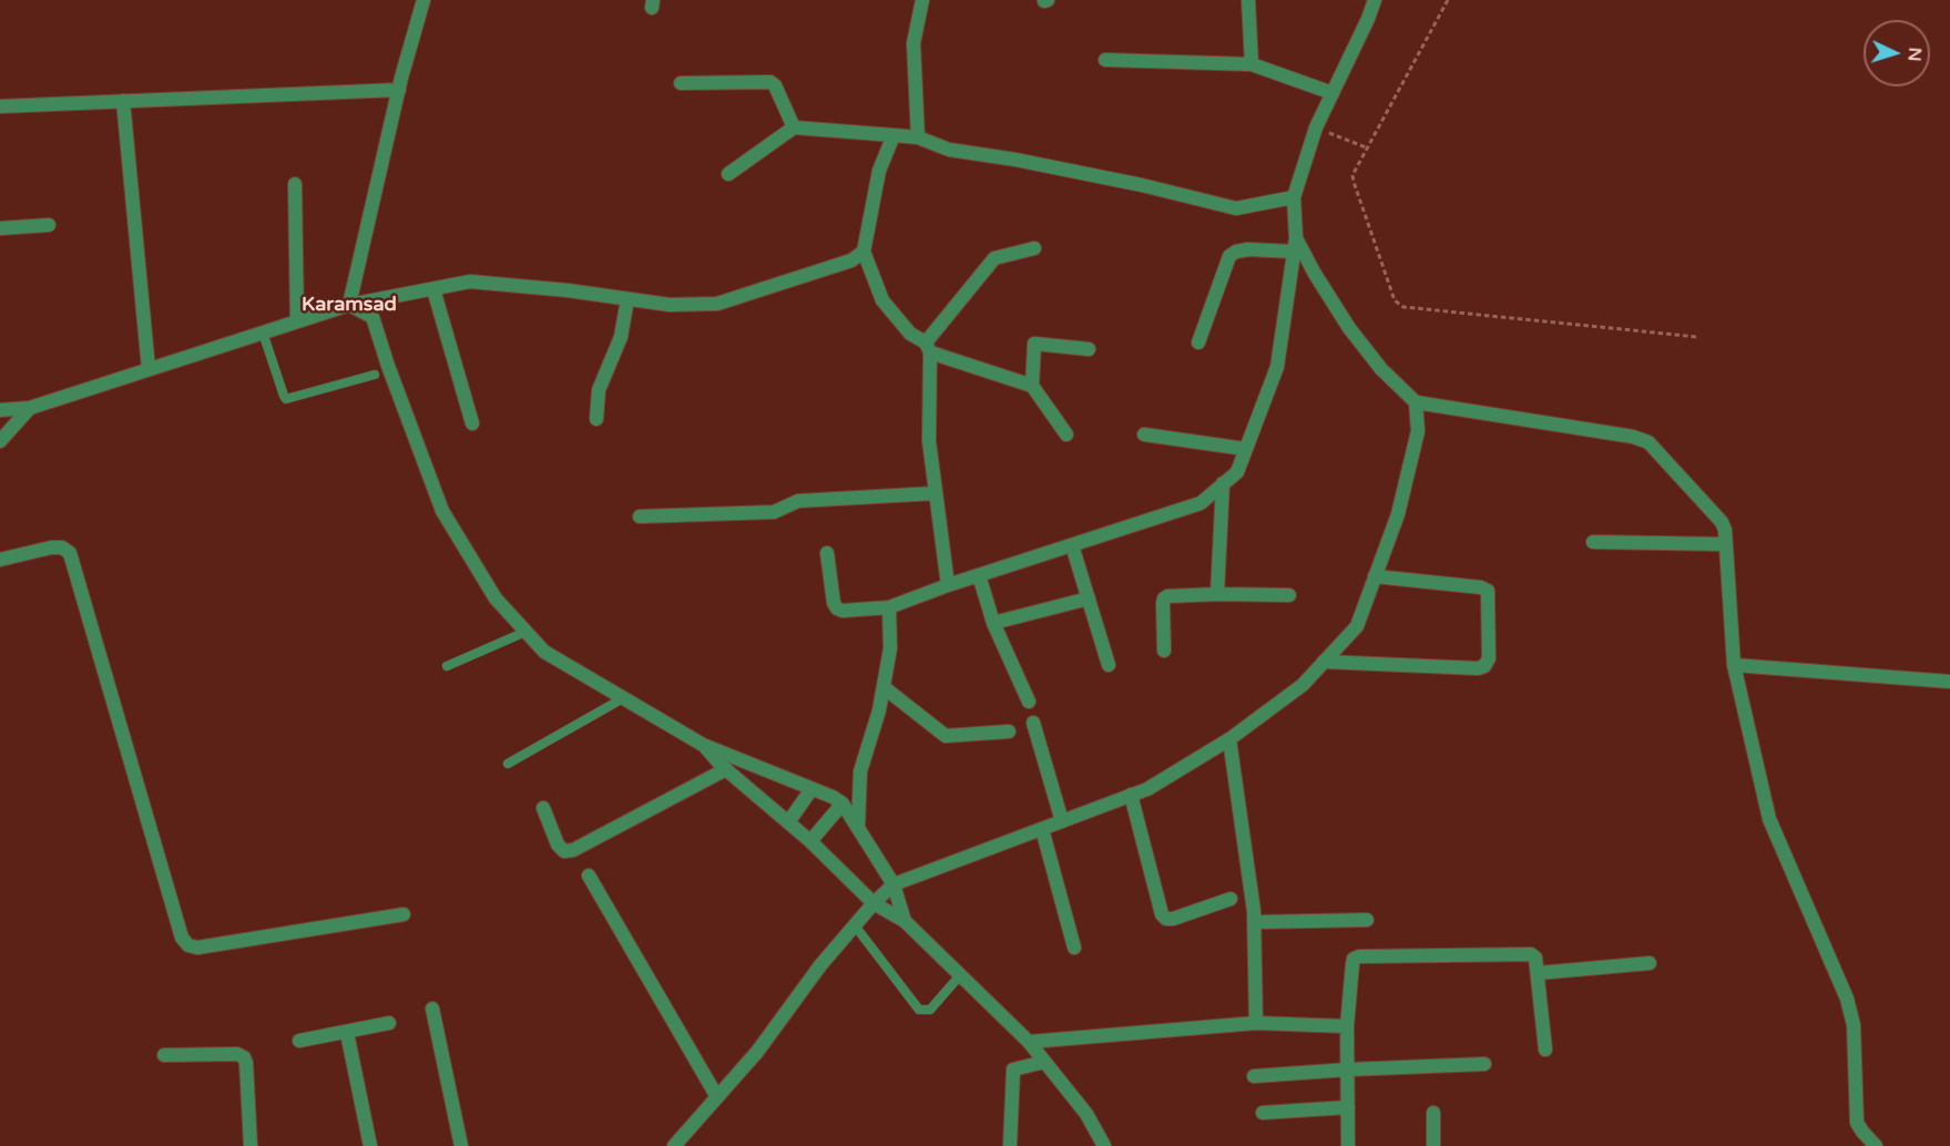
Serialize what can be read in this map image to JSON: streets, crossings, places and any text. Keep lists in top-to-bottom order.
{
  "districts": ["Karamsad"],
  "north": "right"
}
